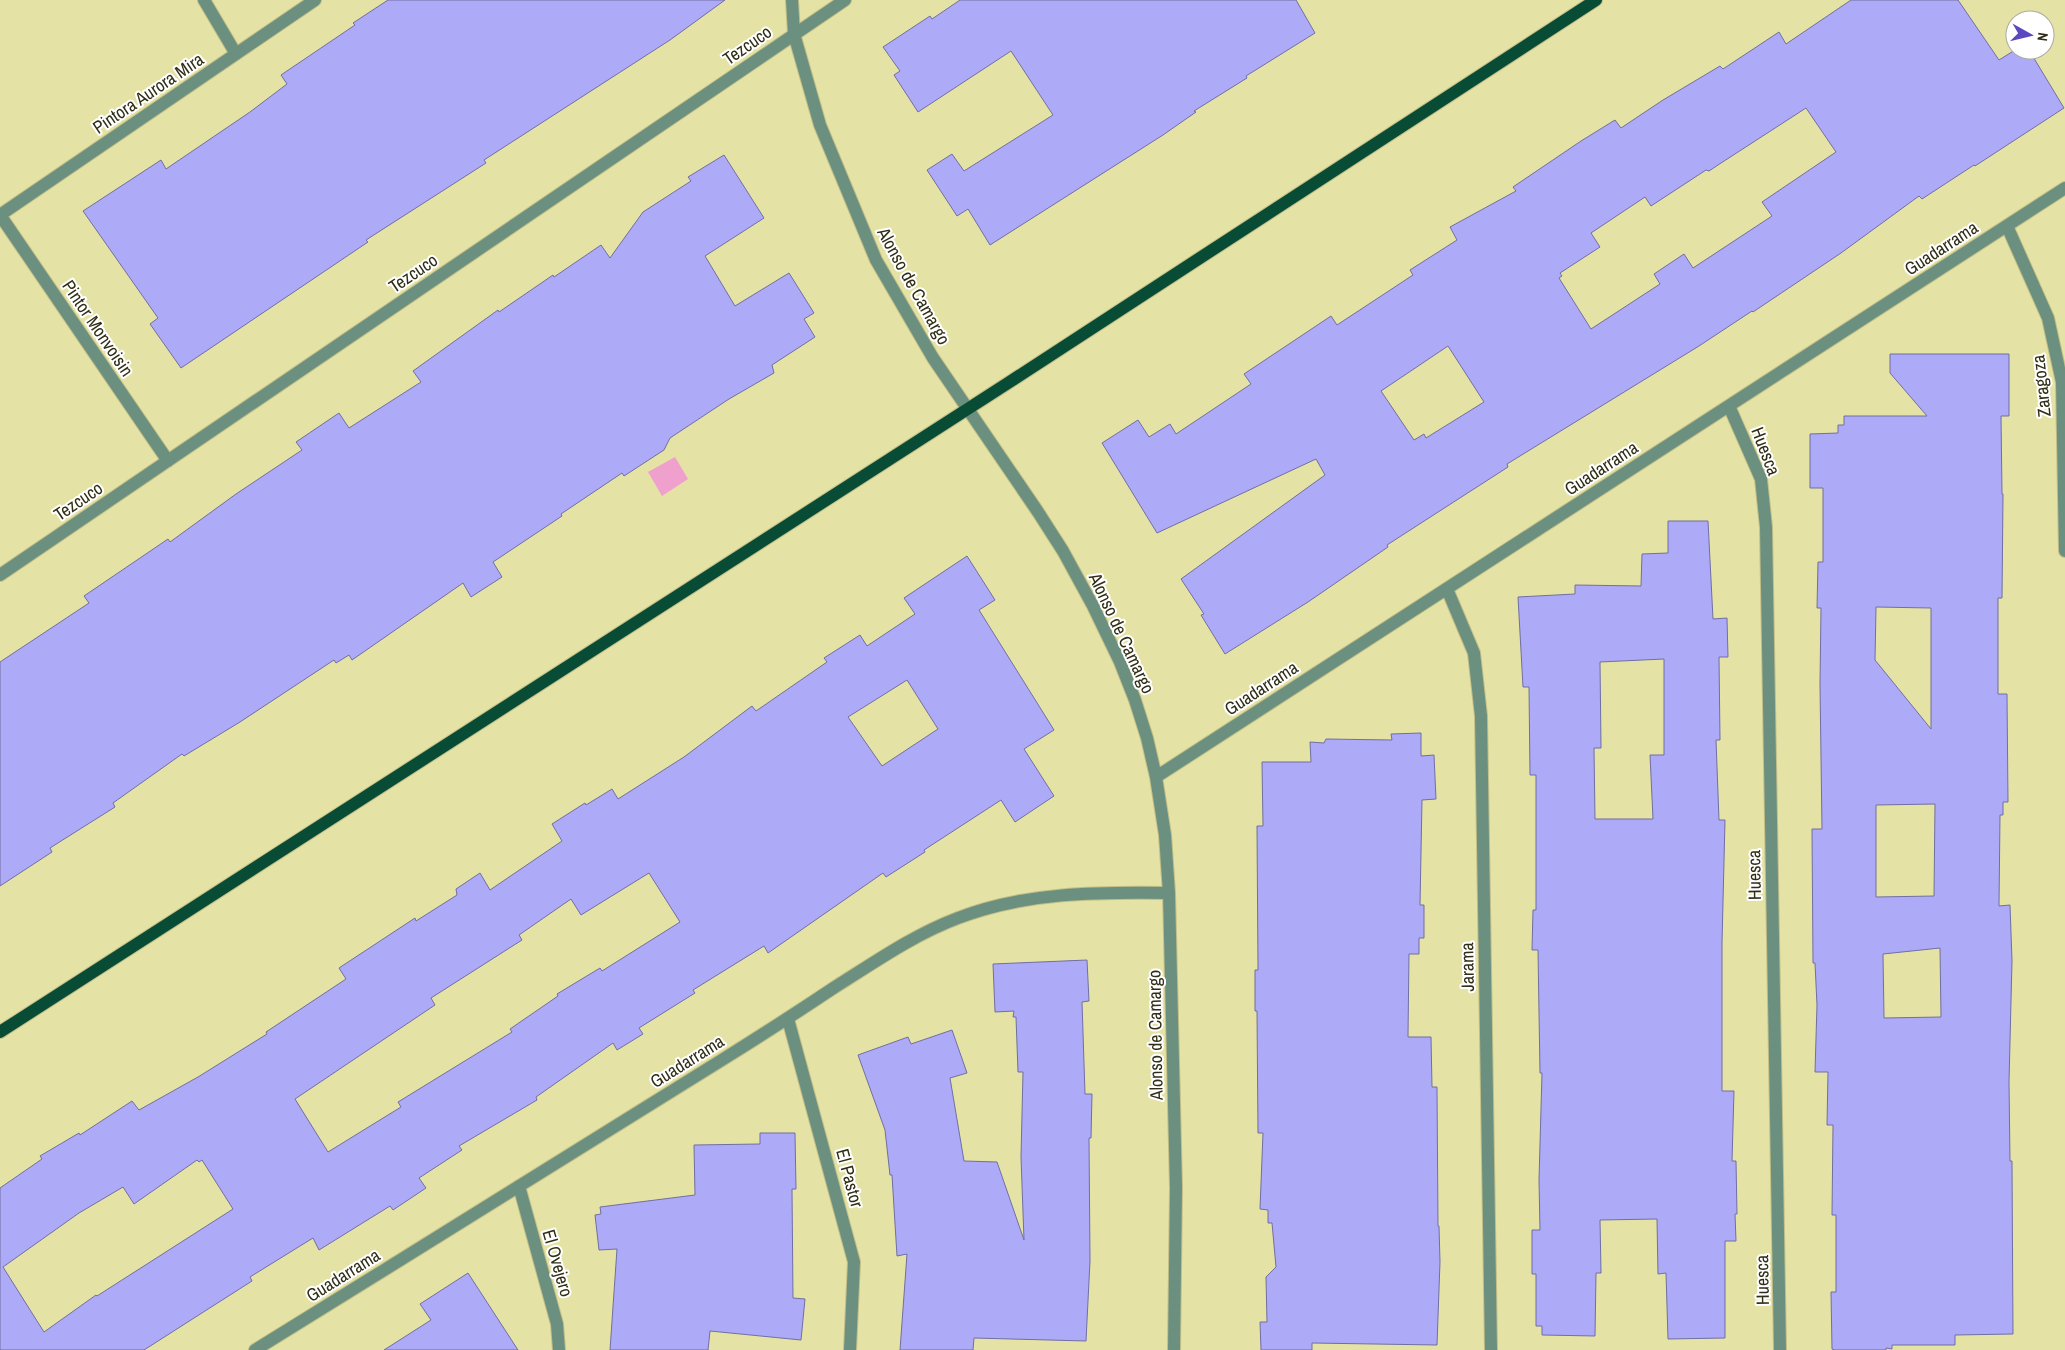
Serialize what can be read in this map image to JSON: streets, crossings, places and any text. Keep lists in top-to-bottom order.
{
  "streets": {
    "street": [
      "Tezcuco",
      "Pintora Aurora Mira",
      "Guadarrama",
      "Alonso de Camargo",
      "Pintor Monvoisin",
      "Zaragoza",
      "Huesca",
      "Jarama",
      "El Pastor",
      "El Ovejero"
    ]
  },
  "crossings": [
    ["Tezcuco", "Alonso de Camargo"],
    ["Tezcuco", "Pintor Monvoisin"],
    ["Pintora Aurora Mira", "Pintor Monvoisin"],
    ["Guadarrama", "Alonso de Camargo"],
    ["Guadarrama", "Zaragoza"],
    ["Guadarrama", "Huesca"],
    ["Guadarrama", "Jarama"],
    ["Guadarrama", "El Pastor"],
    ["Guadarrama", "El Ovejero"]
  ],
  "north": "right"
}
